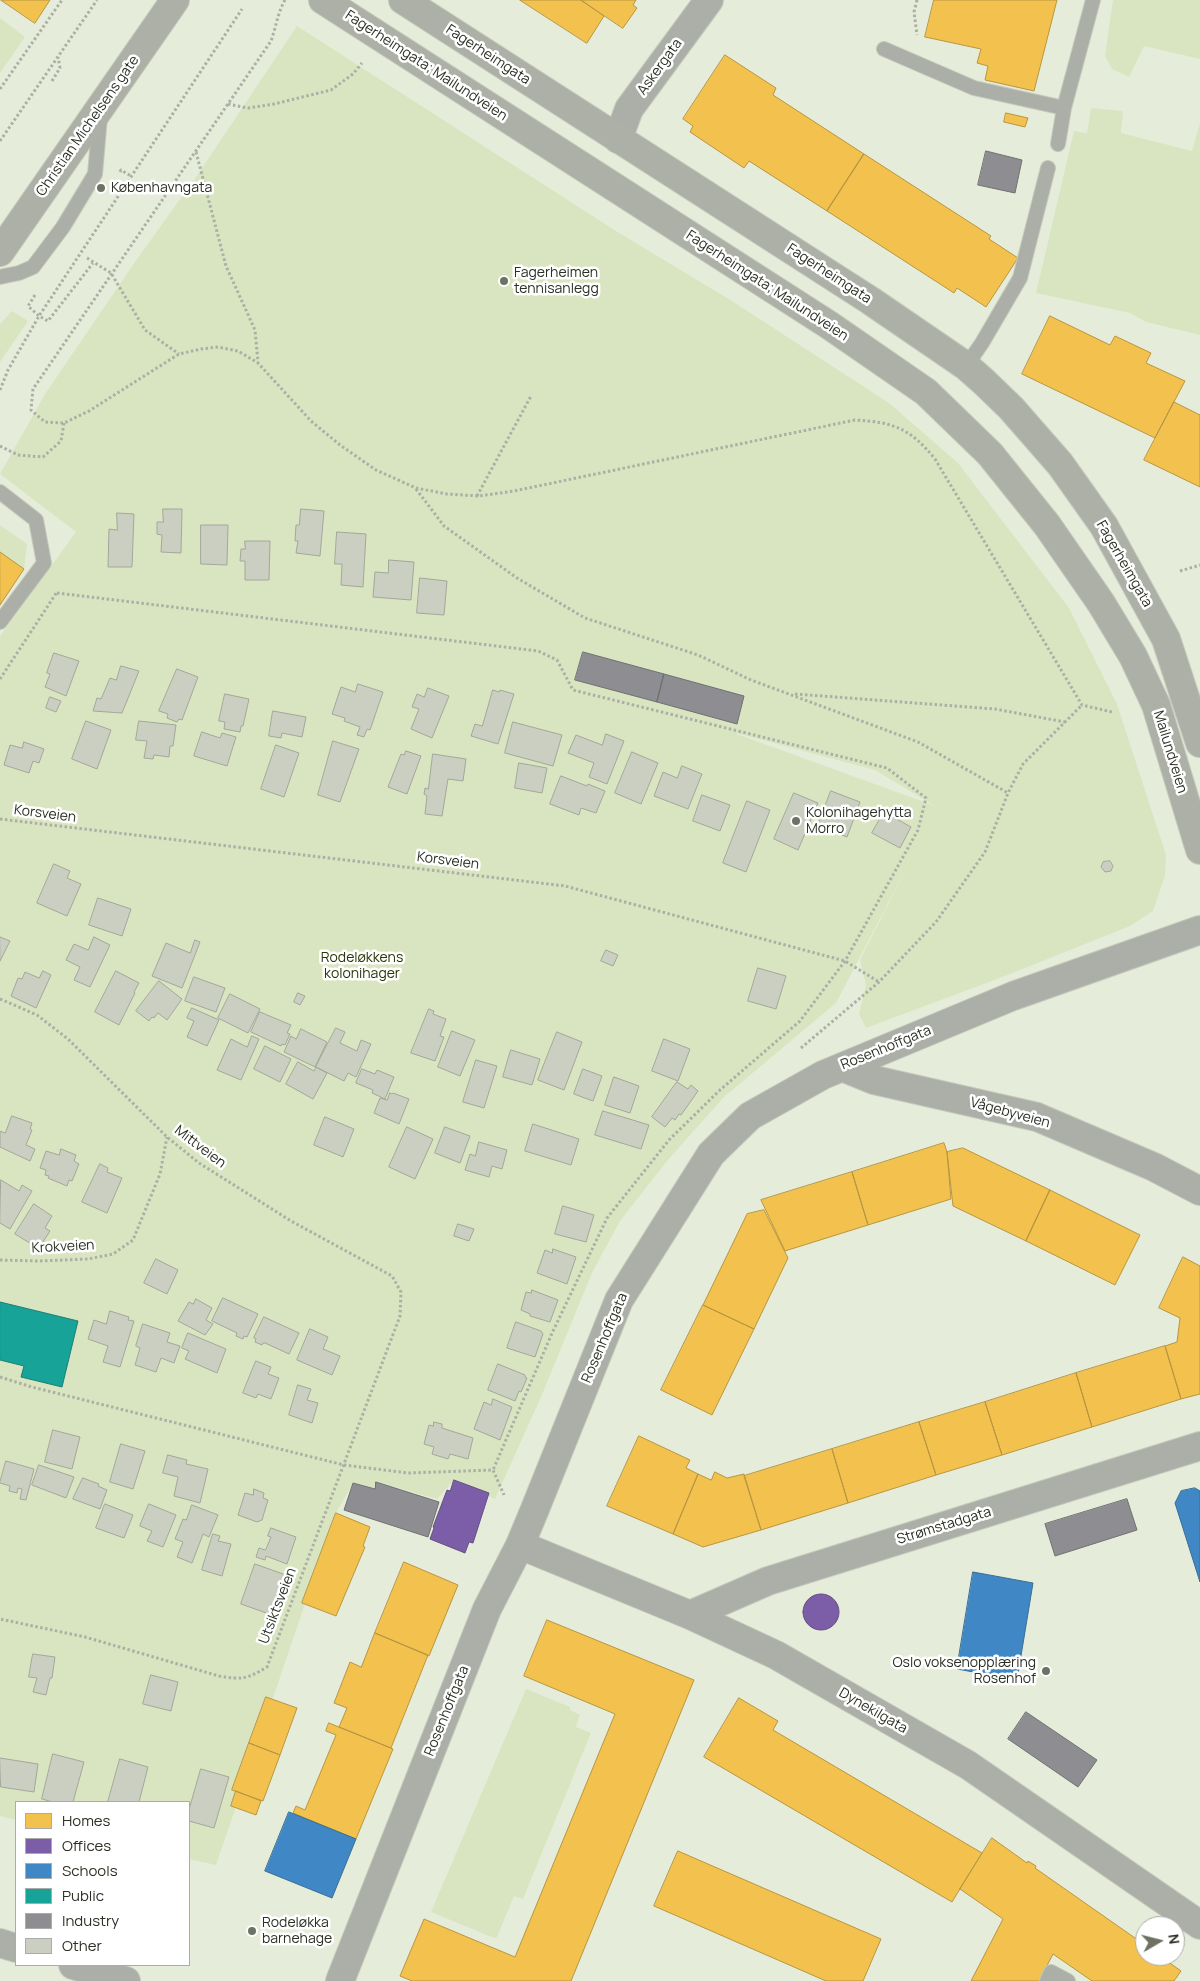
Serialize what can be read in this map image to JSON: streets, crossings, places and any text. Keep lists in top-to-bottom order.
{
  "streets": {
    "main road": [
      "Fagerheimgata",
      "Fagerheimgata; Mailundveien",
      "Christian Michelsens gate",
      "Mailundveien"
    ],
    "street": [
      "Askergata",
      "Rosenhoffgata",
      "Vågebyveien",
      "Strømstadgata",
      "Dynekilgata"
    ],
    "path": [
      "Korsveien",
      "Mittveien",
      "Krokveien",
      "Utsiktsveien"
    ]
  },
  "crossings": [
    ["Fagerheimgata", "Askergata"],
    ["Fagerheimgata; Mailundveien", "Mailundveien"],
    ["Rosenhoffgata", "Vågebyveien"],
    ["Rosenhoffgata", "Dynekilgata"],
    ["Mittveien", "Krokveien"],
    ["Mittveien", "Utsiktsveien"],
    ["Strømstadgata", "Dynekilgata"]
  ],
  "parks": ["Rodeløkkens kolonihager"],
  "places": [
    "Københavngata",
    "Fagerheimen tennisanlegg",
    "Kolonihagehytta Morro",
    "Oslo voksenopplæring Rosenhof",
    "Rodeløkka barnehage"
  ],
  "legend": [
    "Homes",
    "Offices",
    "Schools",
    "Public",
    "Industry",
    "Other"
  ],
  "north": "right"
}
